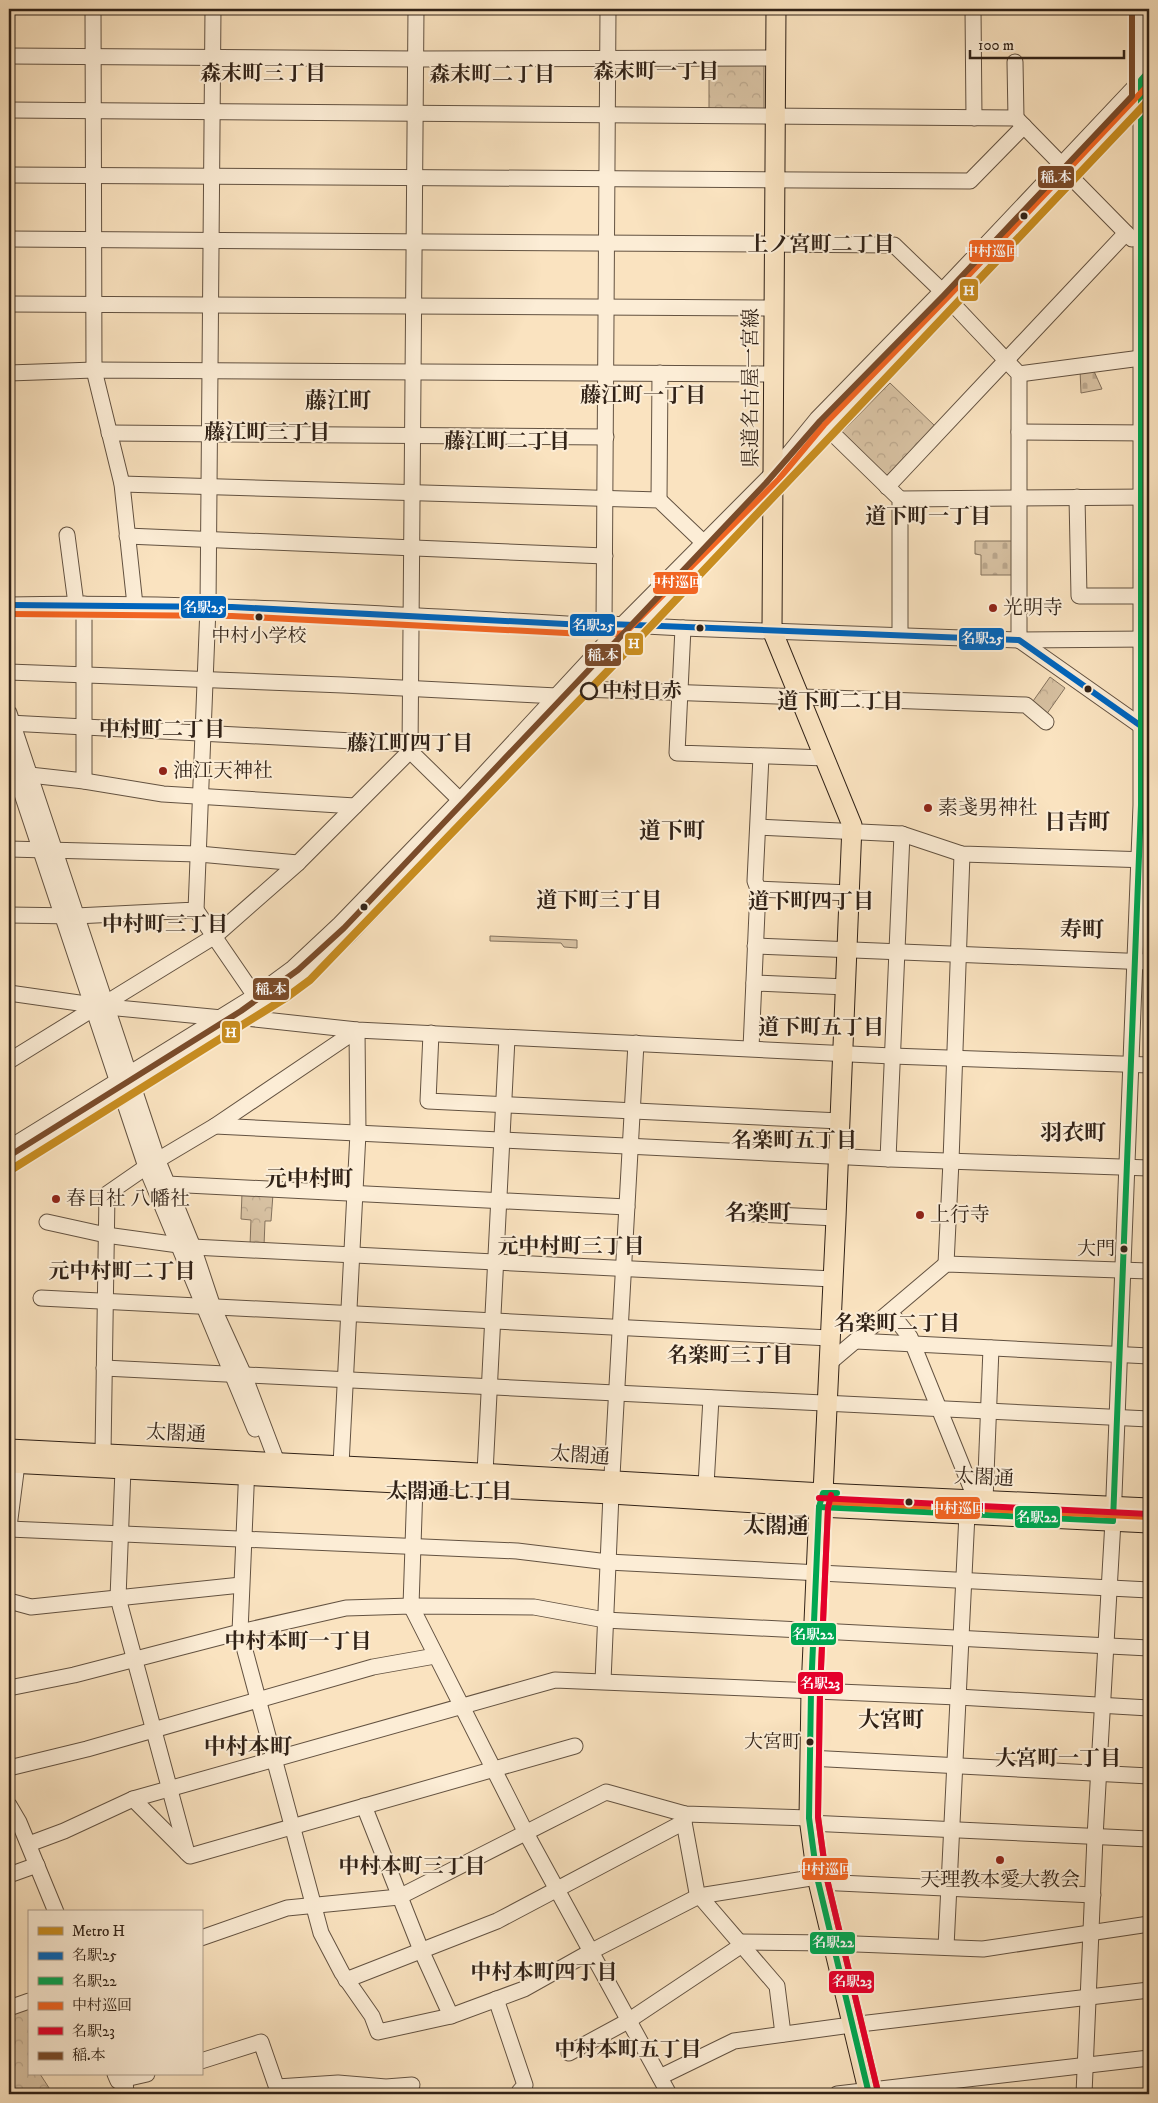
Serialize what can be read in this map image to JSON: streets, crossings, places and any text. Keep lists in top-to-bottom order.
{
  "streets": {
    "main road": ["県道名古屋一宮線", "太閤通"]
  },
  "crossings": [
    ["県道名古屋一宮線", "太閤通"]
  ],
  "districts": [
    "森末町一丁目",
    "森末町三丁目",
    "森末町二丁目",
    "上ノ宮町二丁目",
    "藤江町一丁目",
    "藤江町",
    "藤江町三丁目",
    "藤江町二丁目",
    "道下町一丁目",
    "道下町二丁目",
    "中村町二丁目",
    "藤江町四丁目",
    "日吉町",
    "道下町",
    "道下町三丁目",
    "道下町四丁目",
    "中村町三丁目",
    "寿町",
    "道下町五丁目",
    "羽衣町",
    "名楽町五丁目",
    "元中村町",
    "名楽町",
    "元中村町三丁目",
    "元中村町二丁目",
    "名楽町二丁目",
    "名楽町三丁目",
    "太閤通七丁目",
    "太閤通",
    "中村本町一丁目",
    "大宮町",
    "中村本町",
    "大宮町一丁目",
    "中村本町三丁目",
    "中村本町四丁目",
    "中村本町五丁目"
  ],
  "places": [
    "光明寺",
    "中村小学校",
    "中村日赤",
    "油江天神社",
    "素戔男神社",
    "春日社 八幡社",
    "上行寺",
    "大門",
    "大宮町",
    "天理教本愛大教会"
  ],
  "lines": [
    "transit line 稲.本",
    "transit line 名駅22",
    "transit line 中村巡回",
    "metro line H",
    "transit line 名駅25",
    "transit line 名駅23"
  ],
  "legend": [
    "Metro H",
    "名駅25",
    "名駅22",
    "中村巡回",
    "名駅23",
    "稲.本"
  ],
  "scale_bar": "100 m"
}
